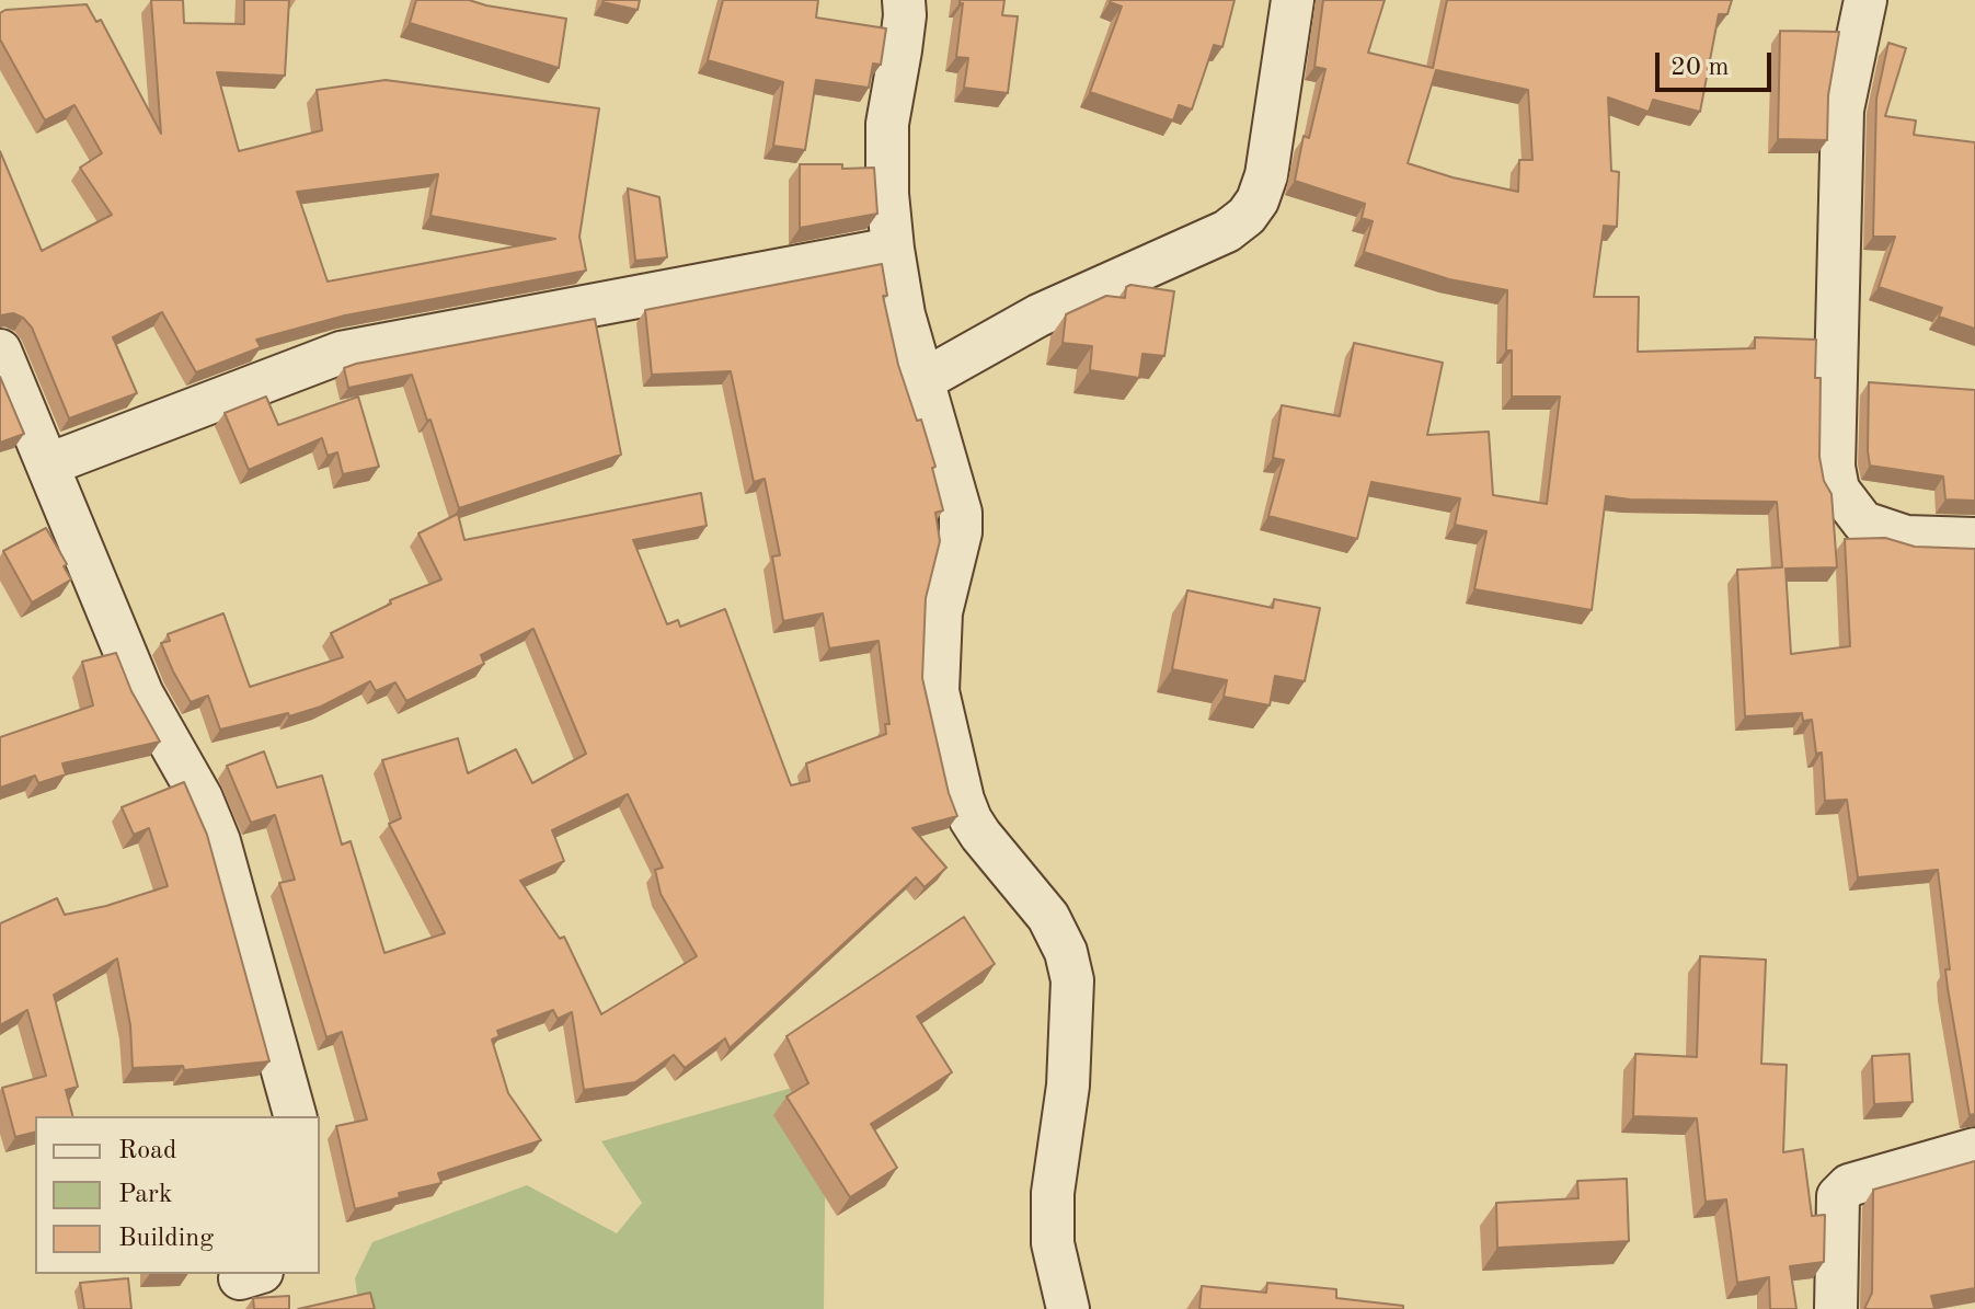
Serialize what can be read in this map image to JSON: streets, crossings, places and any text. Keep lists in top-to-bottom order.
{
  "legend": ["Road", "Park", "Building"],
  "scale_bar": "20 m"
}
